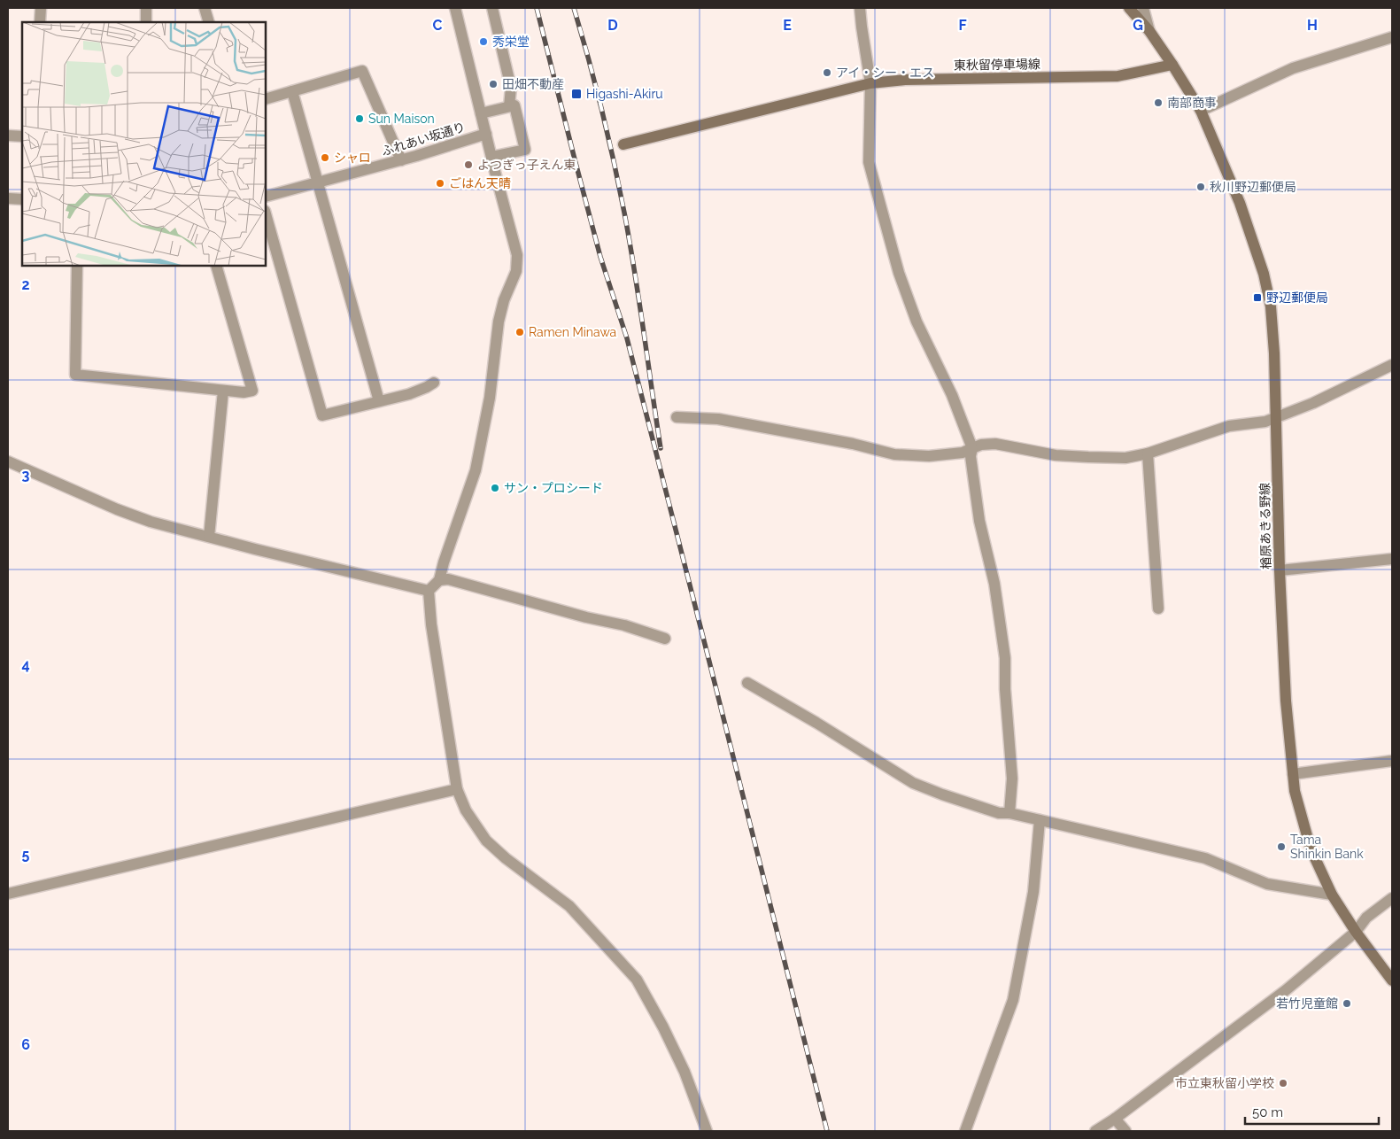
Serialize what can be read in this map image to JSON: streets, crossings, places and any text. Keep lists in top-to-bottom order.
{
  "streets": {
    "main road": ["東秋留停車場線", "楢原あきる野線"],
    "street": ["ふれあい坂通り"]
  },
  "crossings": [
    ["東秋留停車場線", "楢原あきる野線"]
  ],
  "places": {
    "other": [
      "秀栄堂",
      "アイ・シー・エス",
      "田畑不動産",
      "南部商事",
      "Sun Maison",
      "シャロ",
      "よつぎっ⼦えん東",
      "ごはん天晴",
      "秋川野辺郵便局",
      "Ramen Minawa",
      "サン・プロシード",
      "Tama Shinkin Bank",
      "若竹児童館",
      "市立東秋留小学校"
    ],
    "transit": ["Higashi-Akiru", "野辺郵便局"]
  },
  "scale_bar": "50 m",
  "grid": {
    "columns": [
      "C",
      "D",
      "E",
      "F",
      "G",
      "H"
    ],
    "rows": [
      "2",
      "3",
      "4",
      "5",
      "6"
    ]
  }
}
